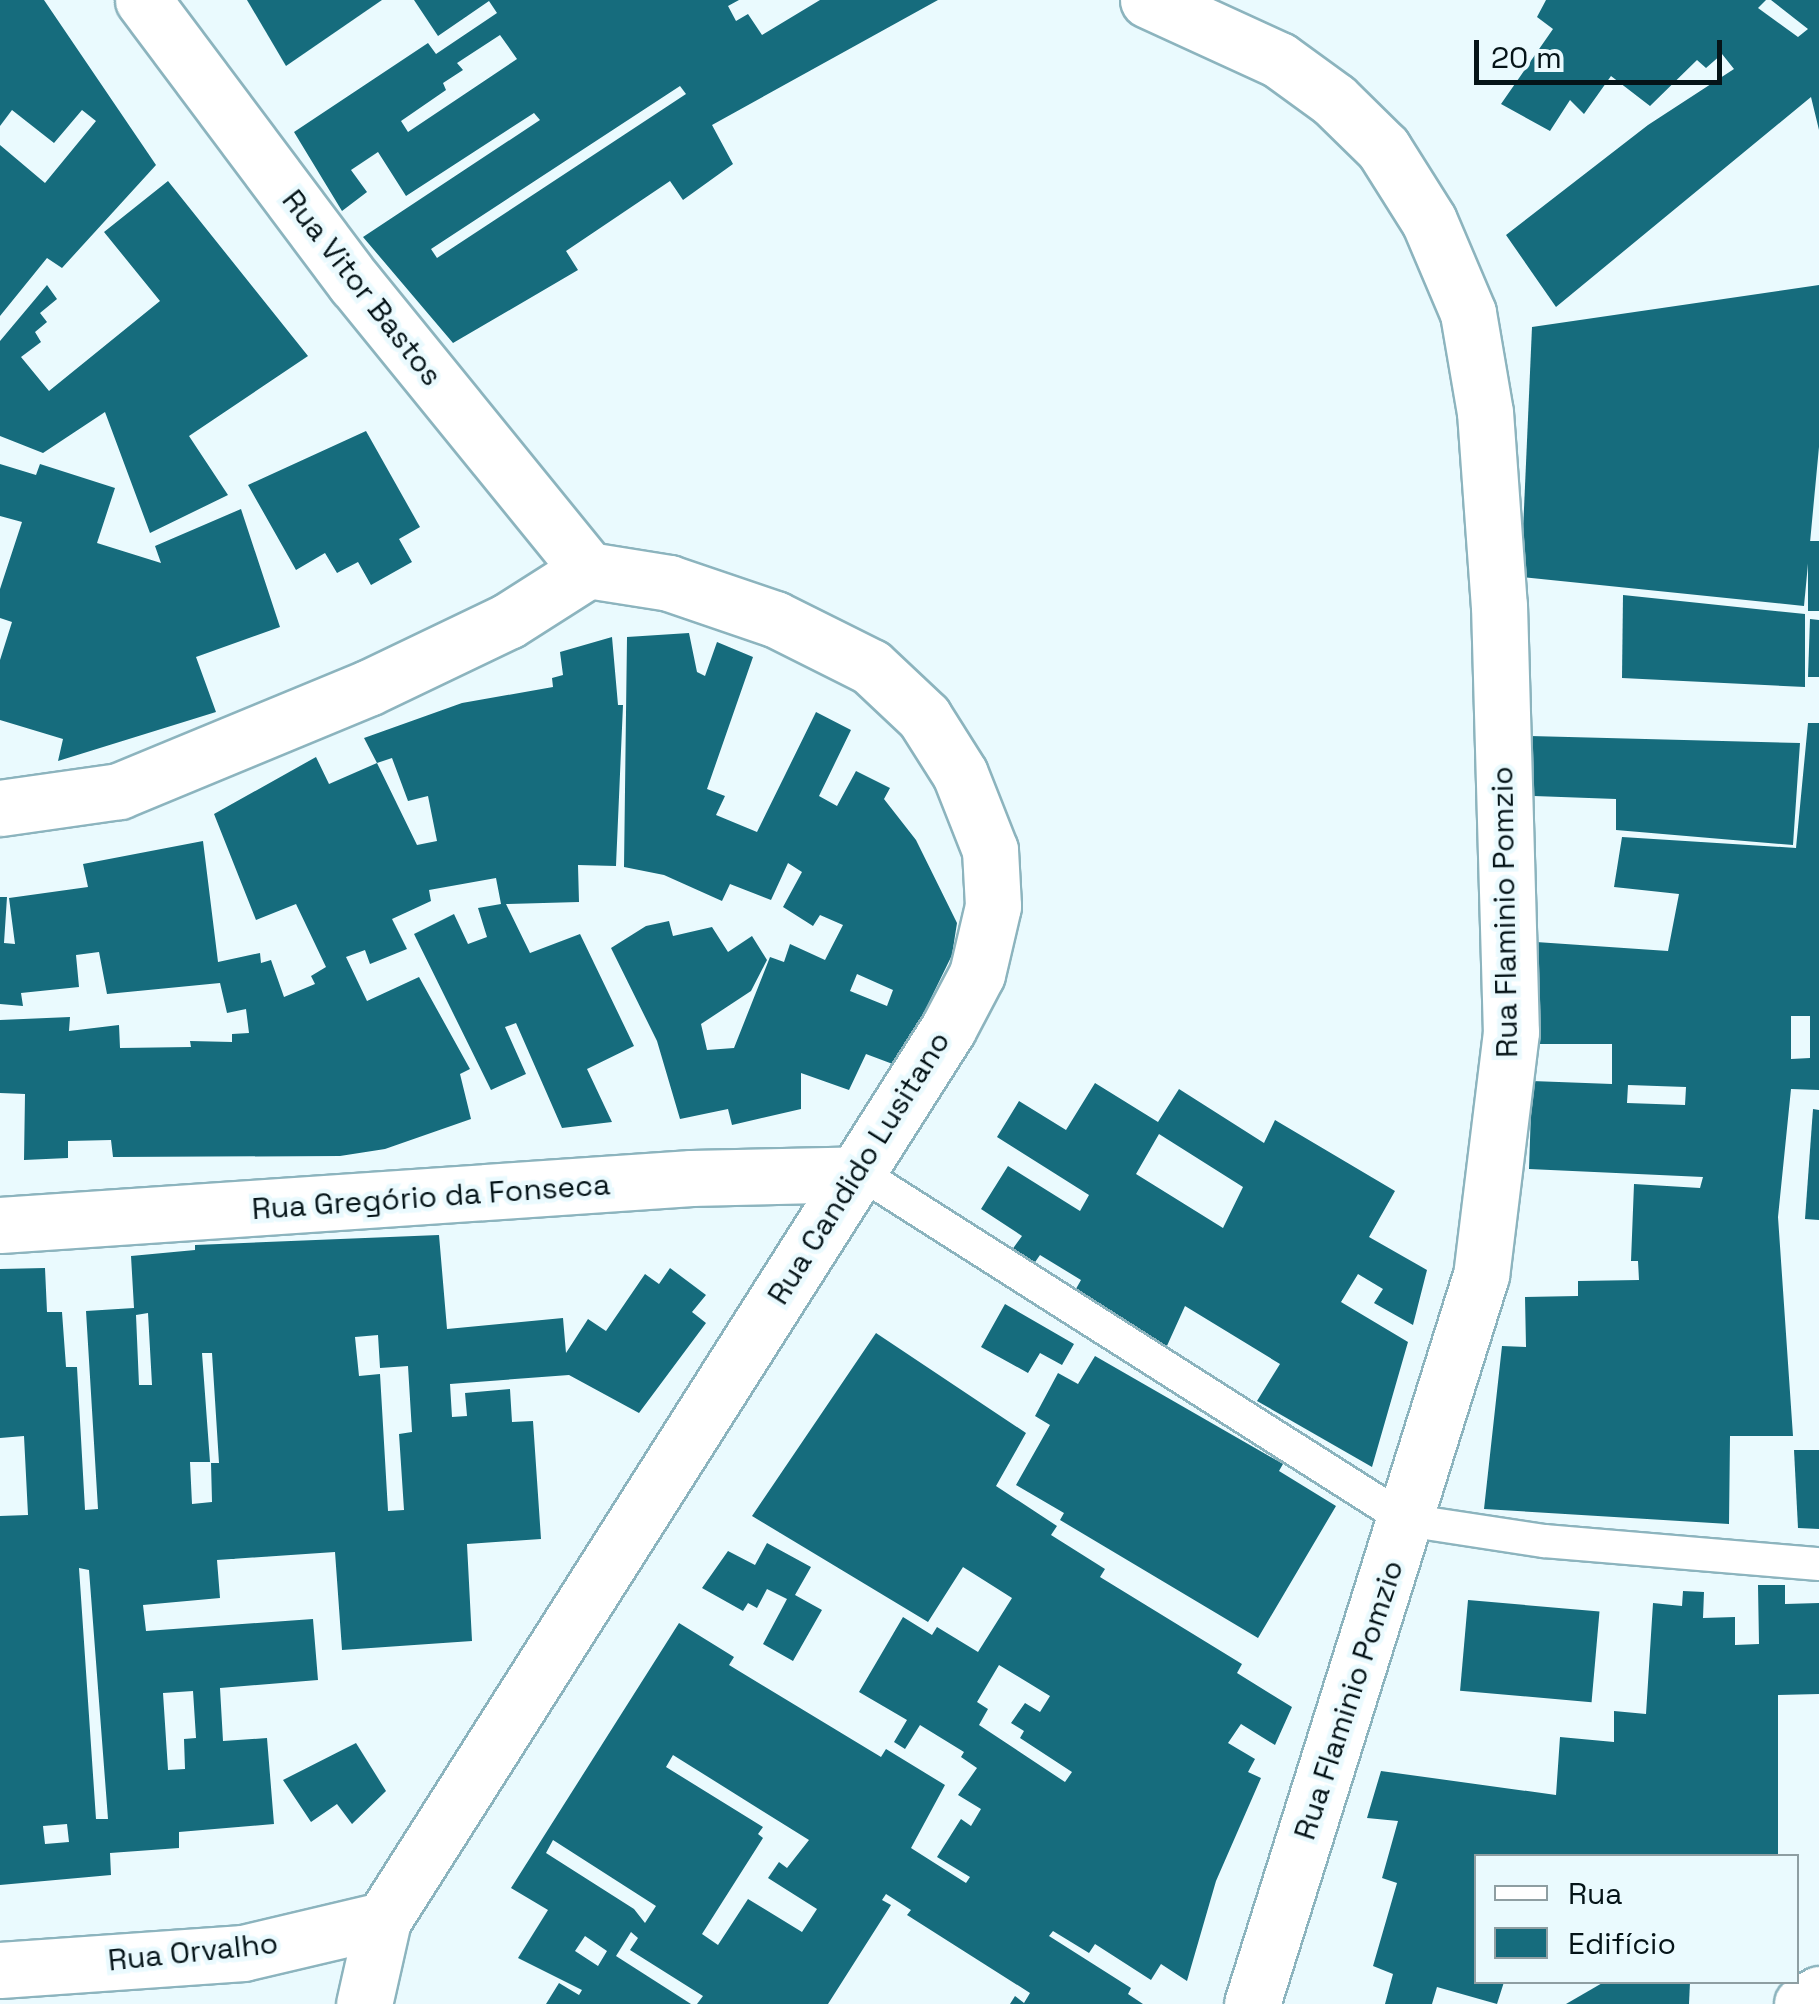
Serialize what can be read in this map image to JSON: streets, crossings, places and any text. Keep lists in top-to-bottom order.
{
  "streets": {
    "street": [
      "Rua Vitor Bastos",
      "Rua Flaminio Pomzio",
      "Rua Candido Lusitano",
      "Rua Gregório da Fonseca",
      "Rua Orvalho"
    ]
  },
  "crossings": [
    ["Rua Vitor Bastos", "Rua Candido Lusitano"],
    ["Rua Candido Lusitano", "Rua Gregório da Fonseca"],
    ["Rua Candido Lusitano", "Rua Orvalho"]
  ],
  "legend": ["Rua", "Edifício"],
  "scale_bar": "20 m"
}
